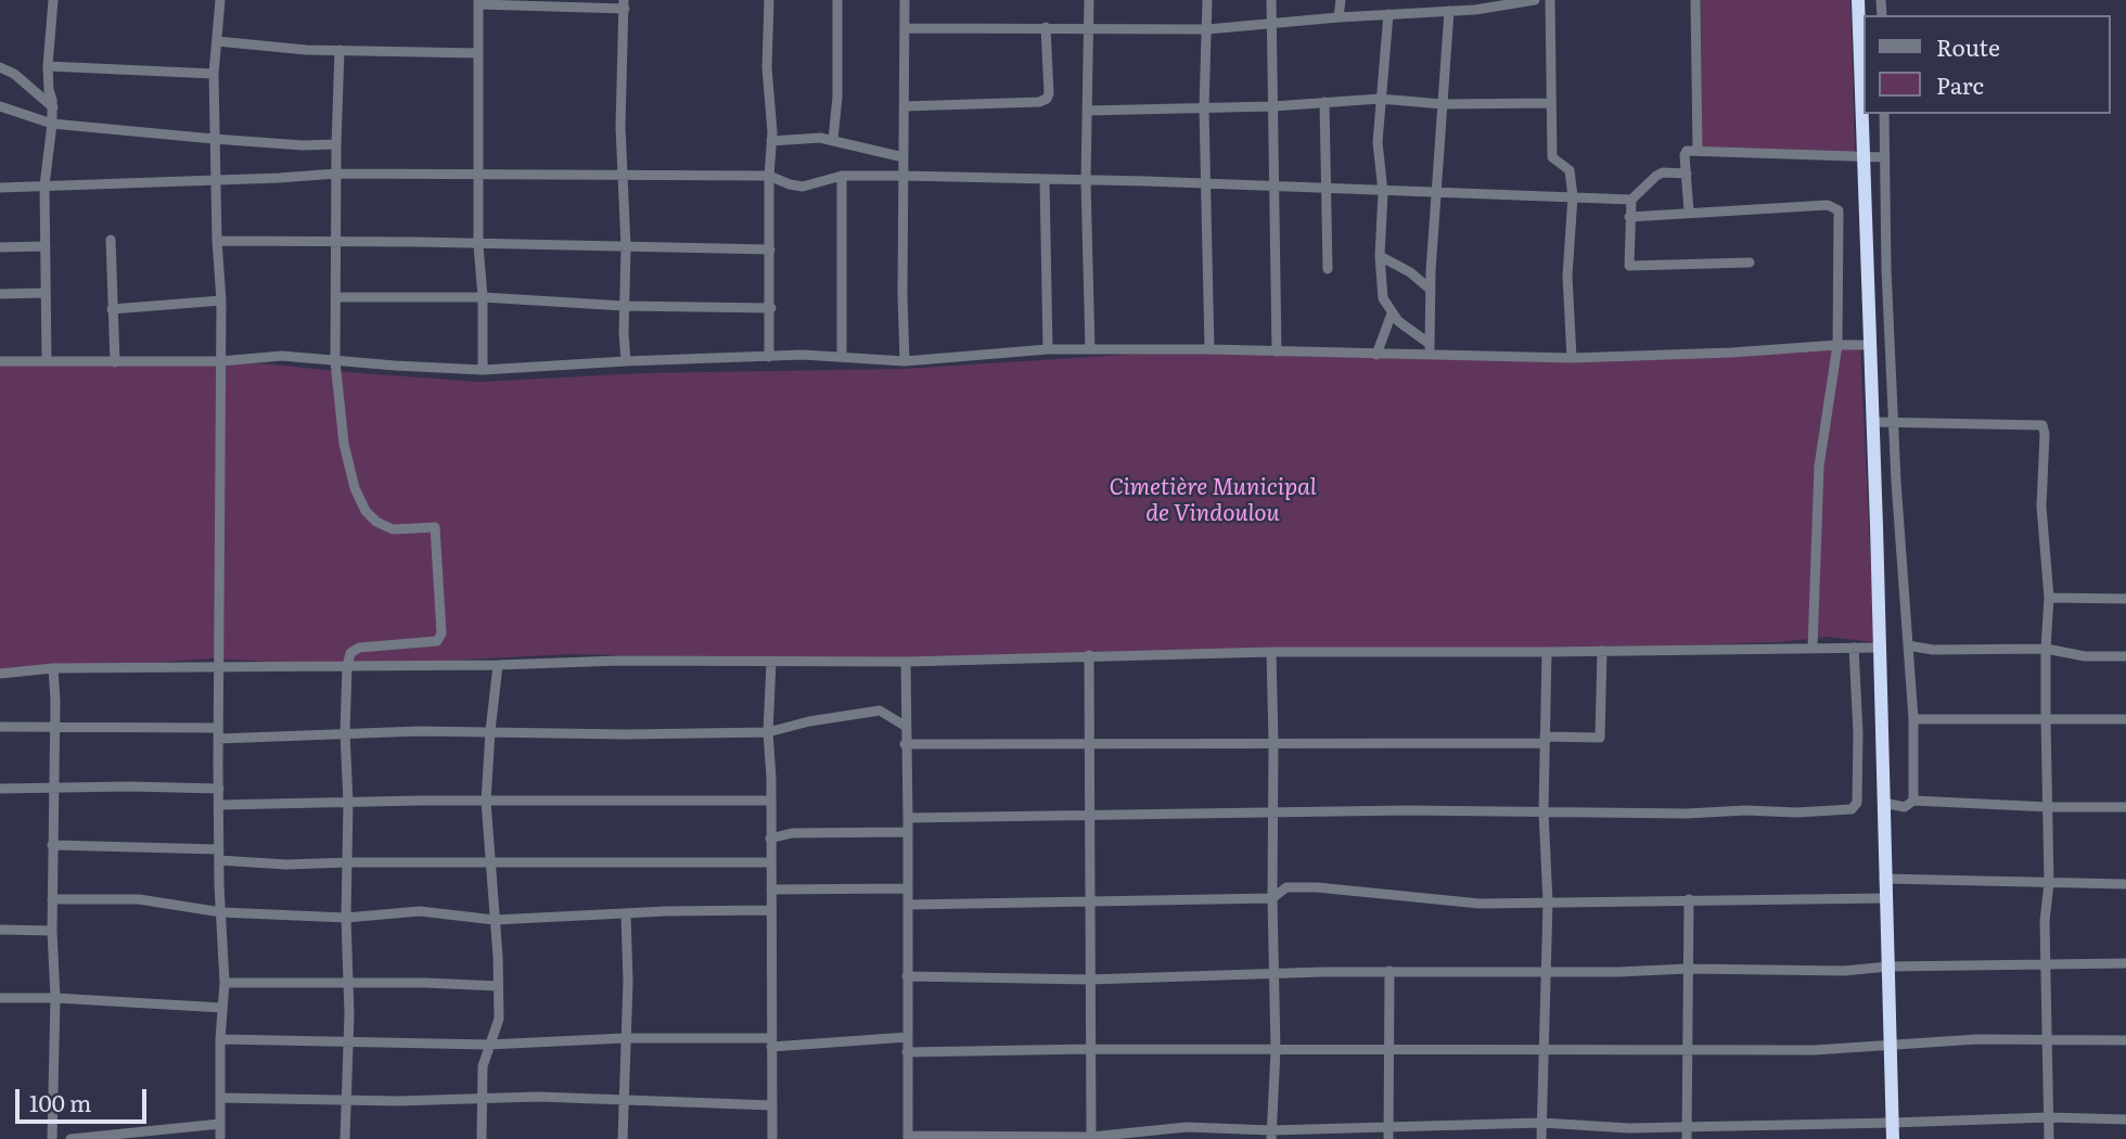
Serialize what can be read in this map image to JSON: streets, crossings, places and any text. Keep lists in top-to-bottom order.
{
  "parks": ["Cimetière Municipal de Vindoulou"],
  "legend": ["Route", "Parc"],
  "scale_bar": "100 m"
}
